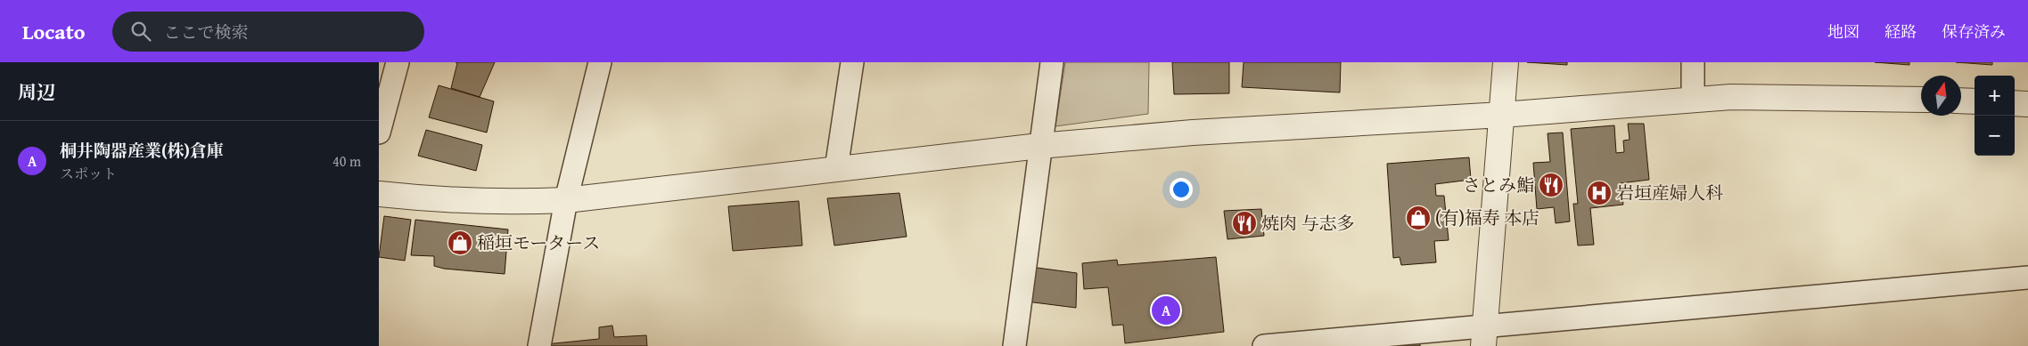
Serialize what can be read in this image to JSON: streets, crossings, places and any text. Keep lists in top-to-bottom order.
{
  "places": {
    "restaurant": ["さとみ鮨", "焼肉 与志多"],
    "hospital": ["岩垣産婦人科"],
    "shop": ["(有)福寿 本店", "稲垣モータース"]
  },
  "north": "top",
  "page": {
    "header": "Locato",
    "search": "ここで検索",
    "nav": ["地図", "経路", "保存済み"],
    "heading": "周辺",
    "map_buttons": ["+", "−"],
    "list": [
      {
        "mark": "A",
        "name": "桐井陶器産業(株)倉庫",
        "note": "スポット",
        "value": "40 m"
      }
    ],
    "pins": "A"
  }
}
